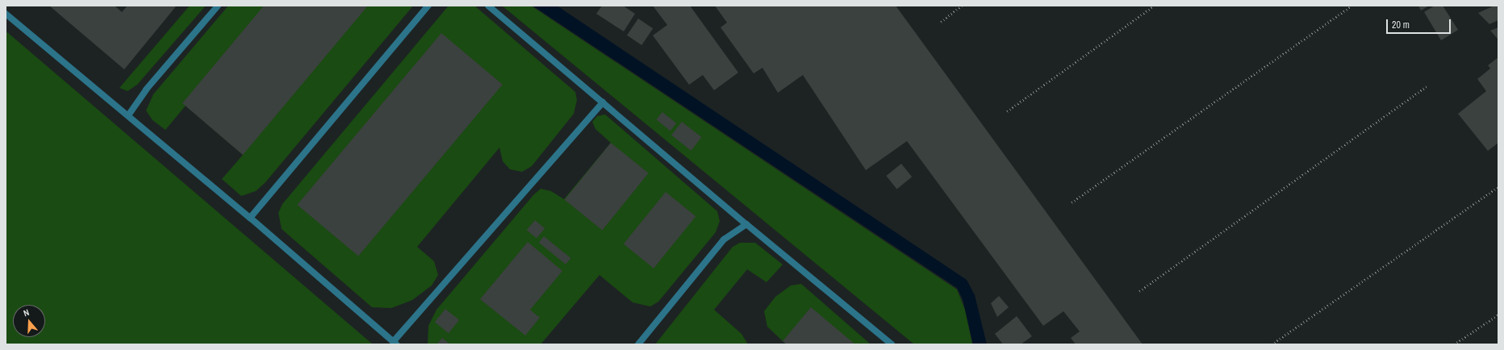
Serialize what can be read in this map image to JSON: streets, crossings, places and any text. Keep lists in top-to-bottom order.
{
  "scale_bar": "20 m",
  "north": "top"
}
